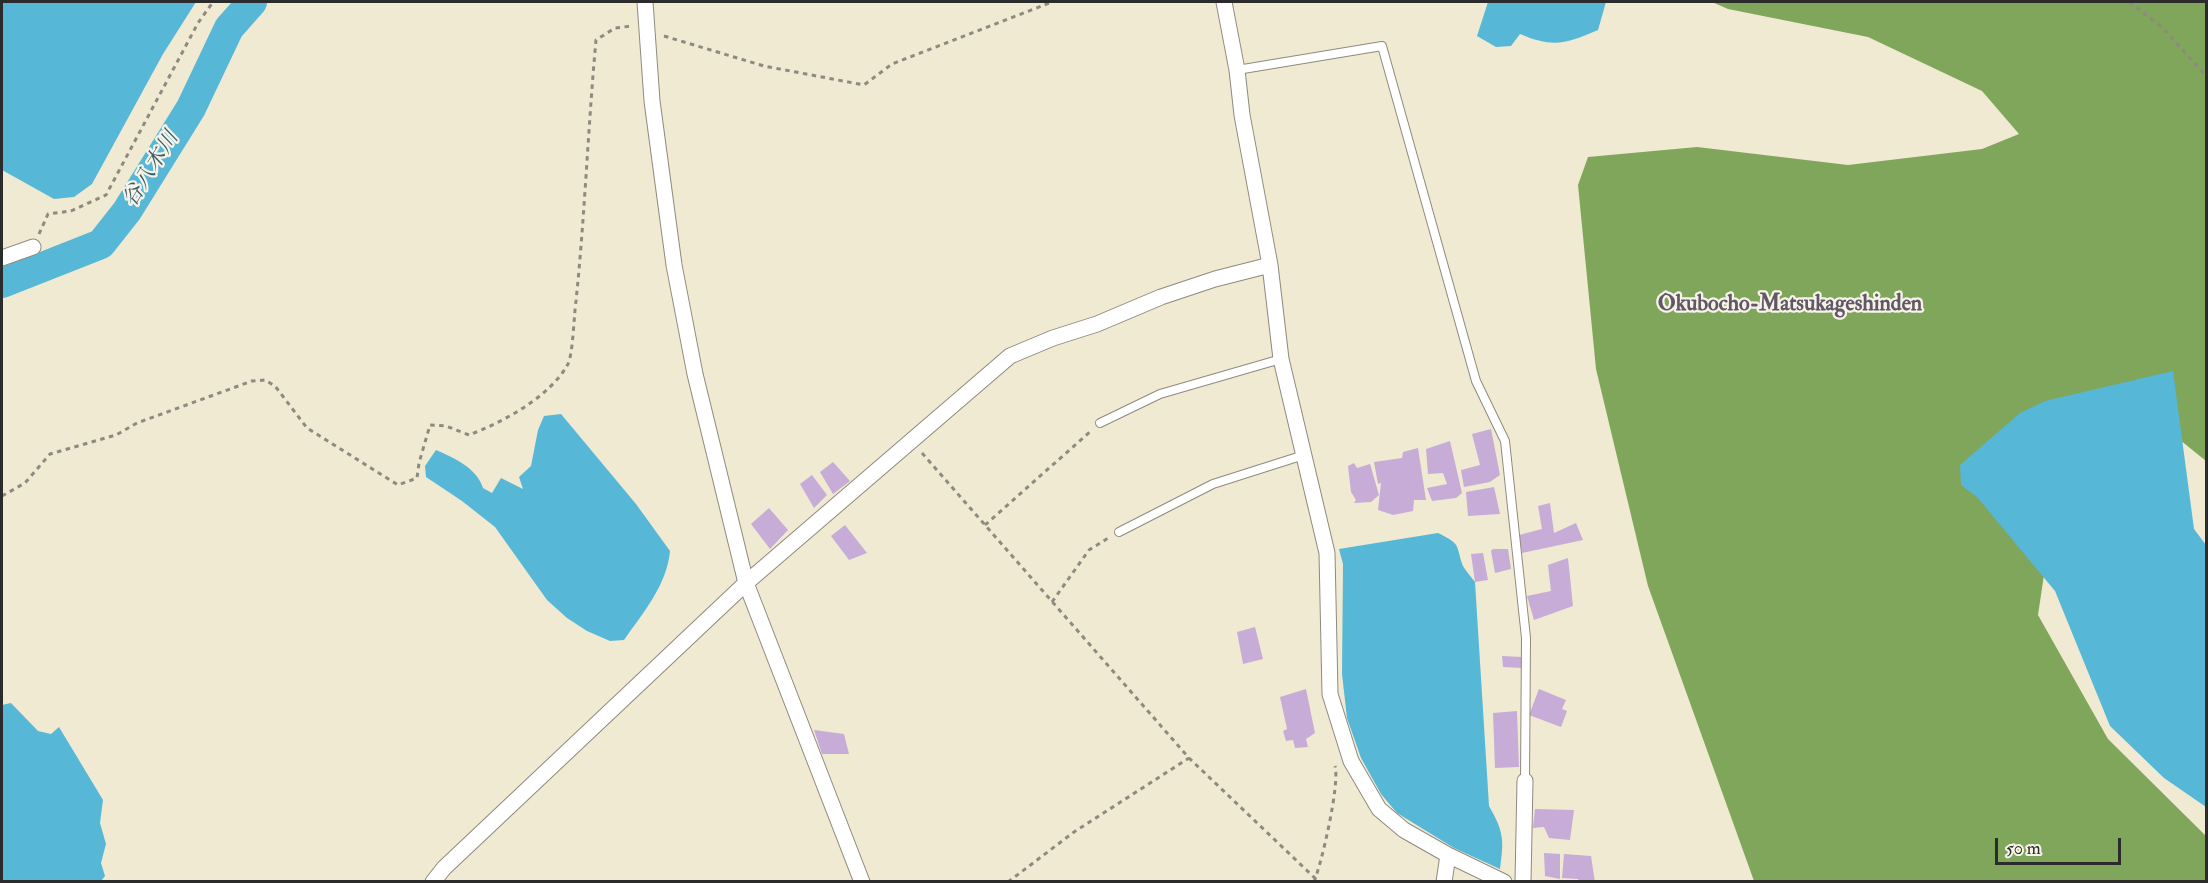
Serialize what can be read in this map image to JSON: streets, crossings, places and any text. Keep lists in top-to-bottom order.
{
  "districts": ["Okubocho-Matsukageshinden"],
  "water": ["谷八木川"],
  "scale_bar": "50 m"
}
